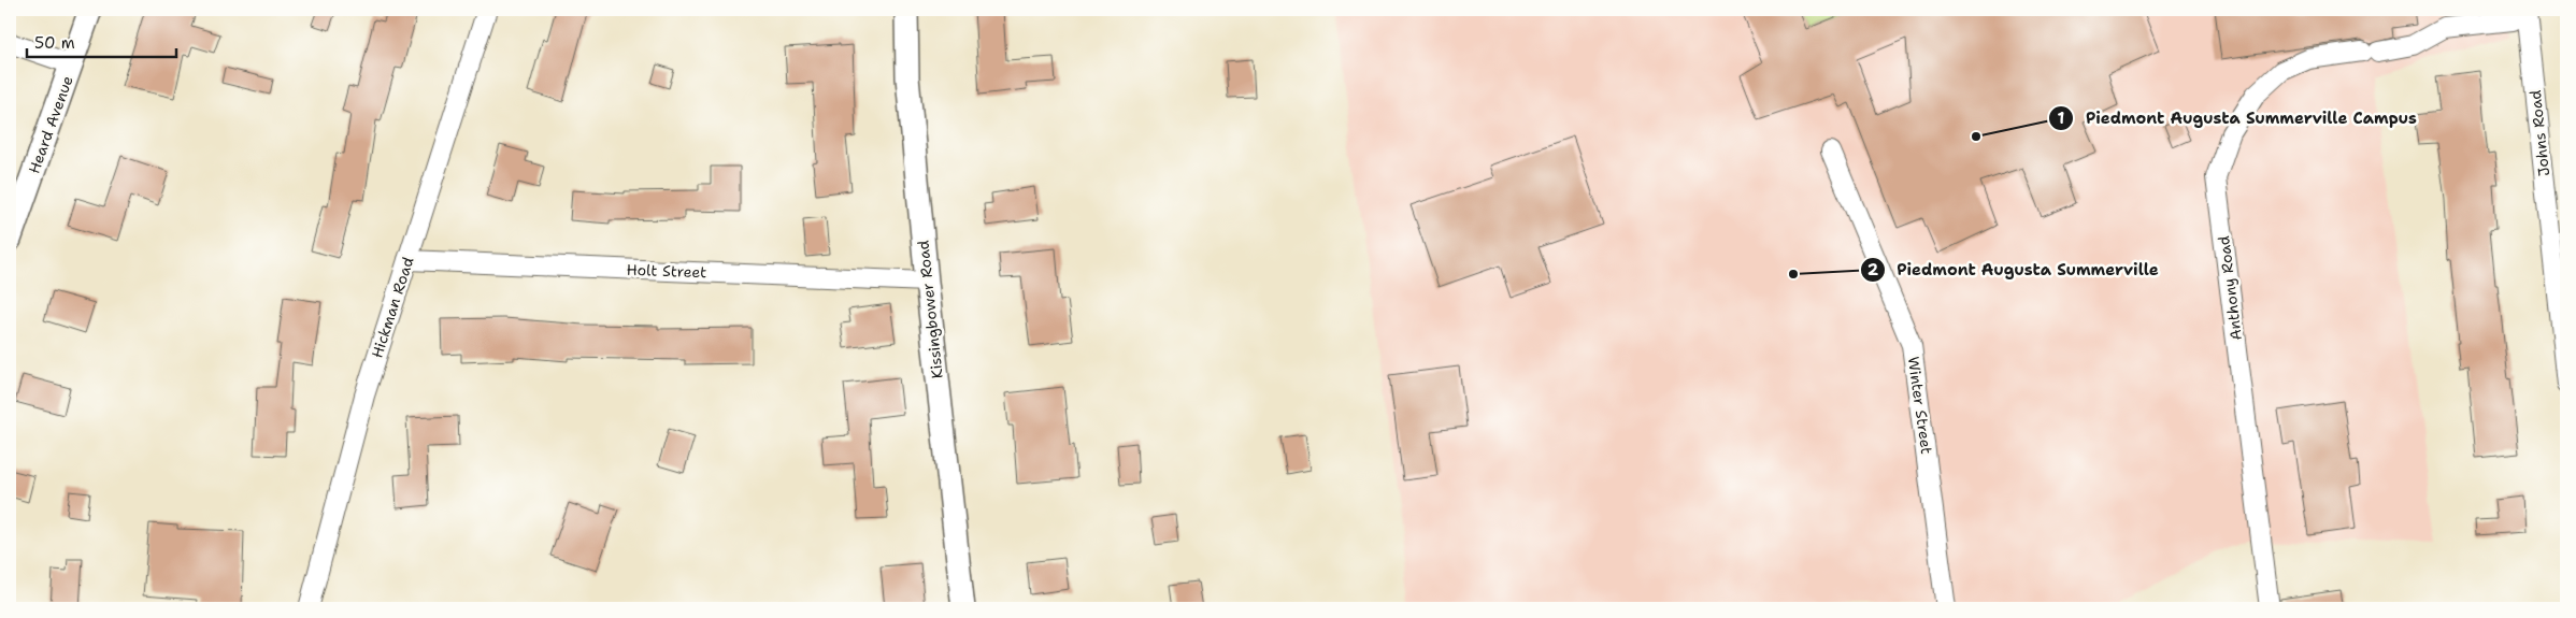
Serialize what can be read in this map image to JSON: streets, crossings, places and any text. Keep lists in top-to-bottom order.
{
  "streets": {
    "street": [
      "Heard Avenue",
      "Johns Road",
      "Holt Street",
      "Anthony Road",
      "Hickman Road",
      "Kissingbower Road",
      "Winter Street"
    ]
  },
  "crossings": [
    ["Johns Road", "Anthony Road"],
    ["Holt Street", "Hickman Road"],
    ["Holt Street", "Kissingbower Road"]
  ],
  "places": ["Piedmont Augusta Summerville Campus", "Piedmont Augusta Summerville"],
  "scale_bar": "50 m"
}
